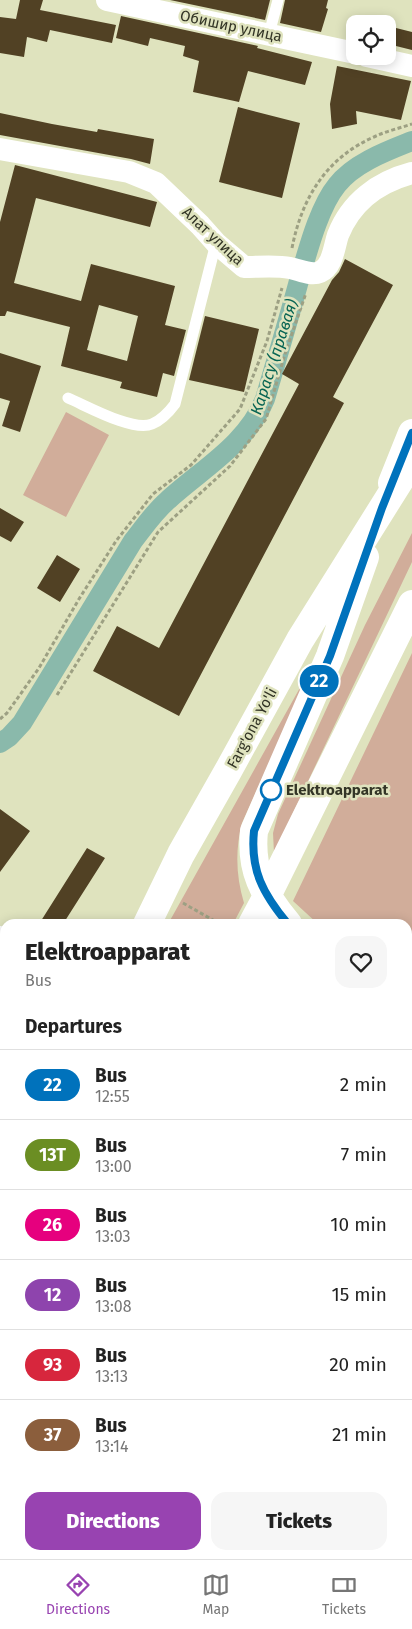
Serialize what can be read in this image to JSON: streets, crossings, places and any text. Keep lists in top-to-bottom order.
{
  "streets": {
    "main road": ["Farg'ona Yo'li"],
    "street": ["Обишир улица", "Алат улица"]
  },
  "water": ["Карасу (правая)"],
  "places": ["Elektroapparat"],
  "lines": ["bus line 22"],
  "page": {
    "on_map": "22",
    "heading": [
      ["Elektroapparat", "Bus"],
      "Departures"
    ],
    "list": [
      {
        "mark": "22",
        "name": "Bus",
        "note": "12:55",
        "value": "2 min"
      },
      {
        "mark": "13Т",
        "name": "Bus",
        "note": "13:00",
        "value": "7 min"
      },
      {
        "mark": "26",
        "name": "Bus",
        "note": "13:03",
        "value": "10 min"
      },
      {
        "mark": "12",
        "name": "Bus",
        "note": "13:08",
        "value": "15 min"
      },
      {
        "mark": "93",
        "name": "Bus",
        "note": "13:13",
        "value": "20 min"
      },
      {
        "mark": "37",
        "name": "Bus",
        "note": "13:14",
        "value": "21 min"
      }
    ],
    "buttons": ["Directions", "Tickets"],
    "tabs": ["Directions", "Map", "Tickets"]
  }
}
